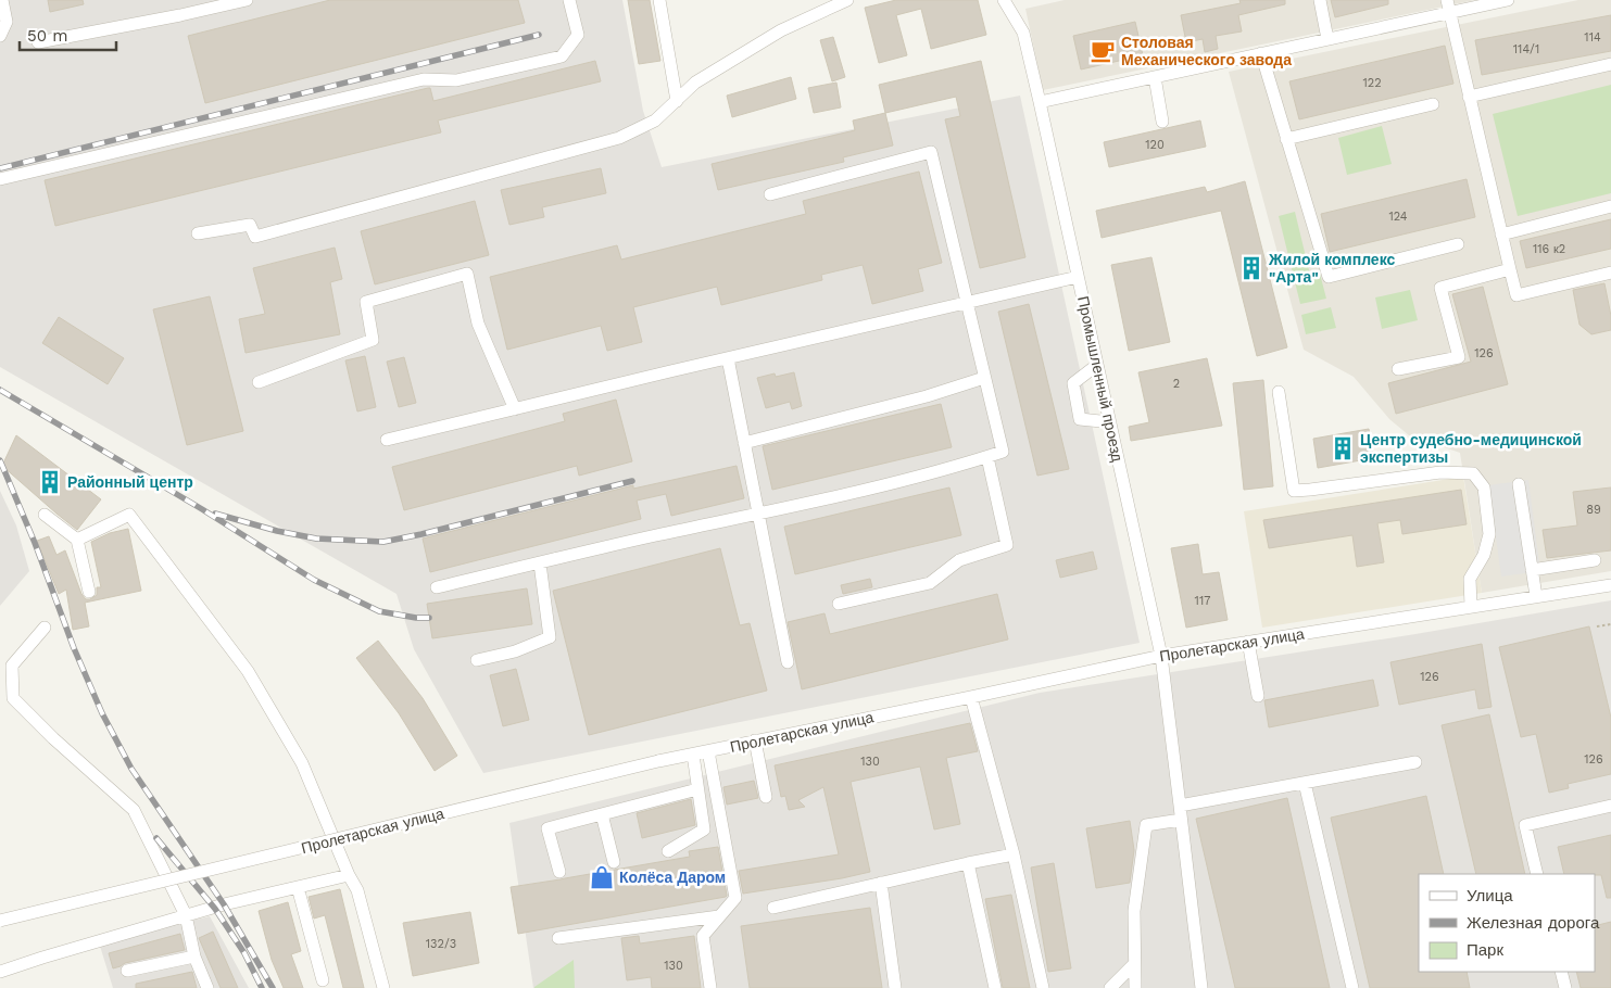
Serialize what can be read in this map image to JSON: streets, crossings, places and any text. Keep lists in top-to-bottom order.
{
  "streets": {
    "street": ["Промышленный проезд", "Пролетарская улица"]
  },
  "crossings": [
    ["Промышленный проезд", "Пролетарская улица"]
  ],
  "places": {
    "cafe": ["Столовая Механического завода"],
    "building": ["Жилой комплекс \"Арта\"", "Центр судебно-медицинской экспертизы", "Районный центр"],
    "shop": ["Колёса Даром"]
  },
  "house_numbers": [
    "114",
    "114/1",
    "122",
    "120",
    "124",
    "116 к2",
    "126",
    "2",
    "89",
    "117",
    "126",
    "126",
    "130",
    "132/3",
    "130"
  ],
  "legend": ["Улица", "Железная дорога", "Парк"],
  "scale_bar": "50 m"
}
